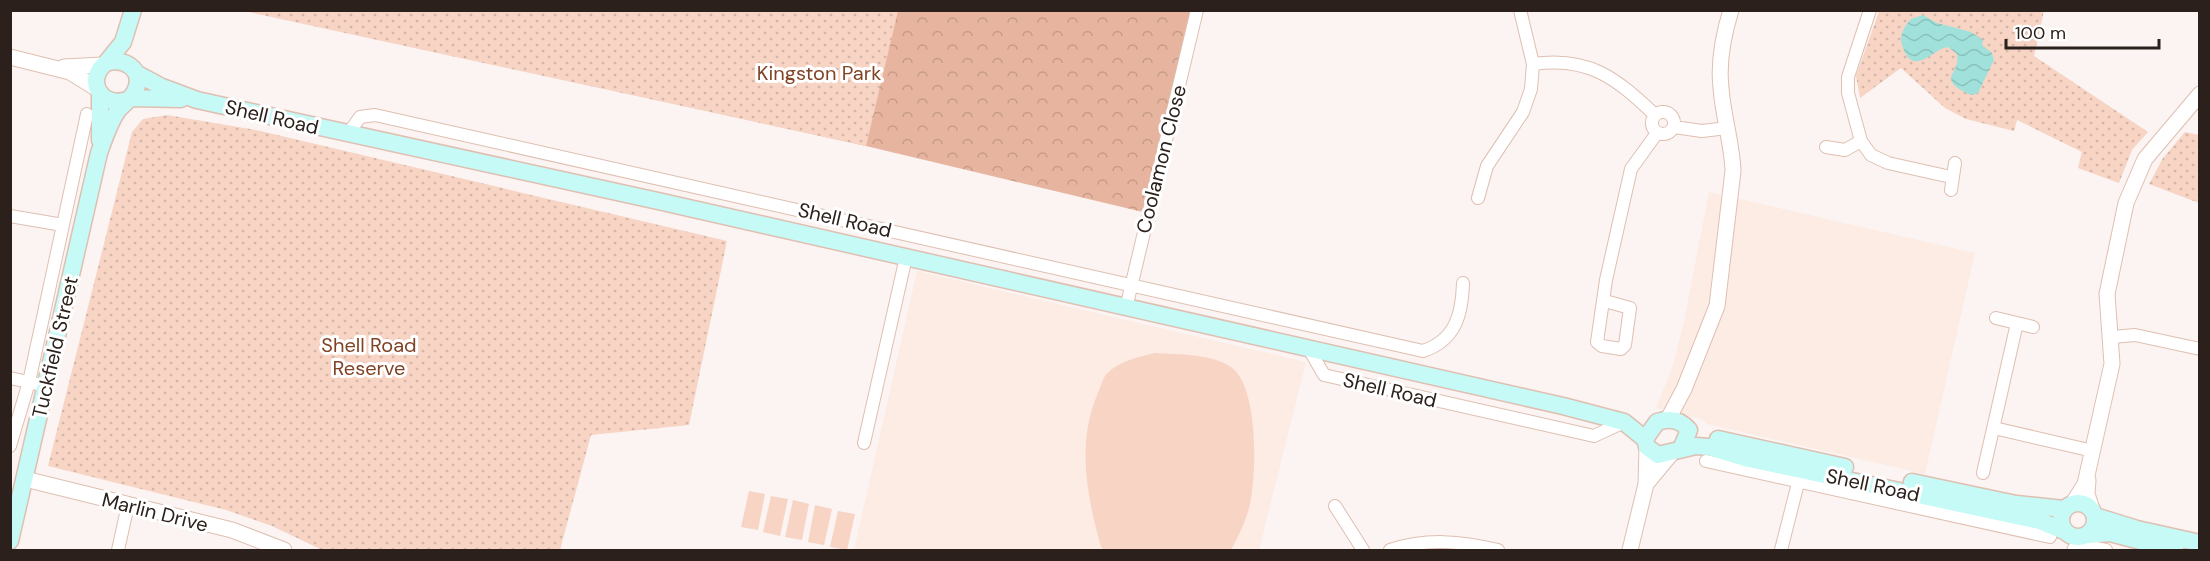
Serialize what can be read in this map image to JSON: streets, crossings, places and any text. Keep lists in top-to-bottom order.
{
  "streets": {
    "main road": ["Shell Road", "Tuckfield Street"],
    "street": ["Coolamon Close", "Marlin Drive"]
  },
  "crossings": [
    ["Shell Road", "Coolamon Close"],
    ["Shell Road", "Tuckfield Street"],
    ["Tuckfield Street", "Marlin Drive"]
  ],
  "parks": ["Kingston Park", "Shell Road Reserve"],
  "scale_bar": "100 m"
}
